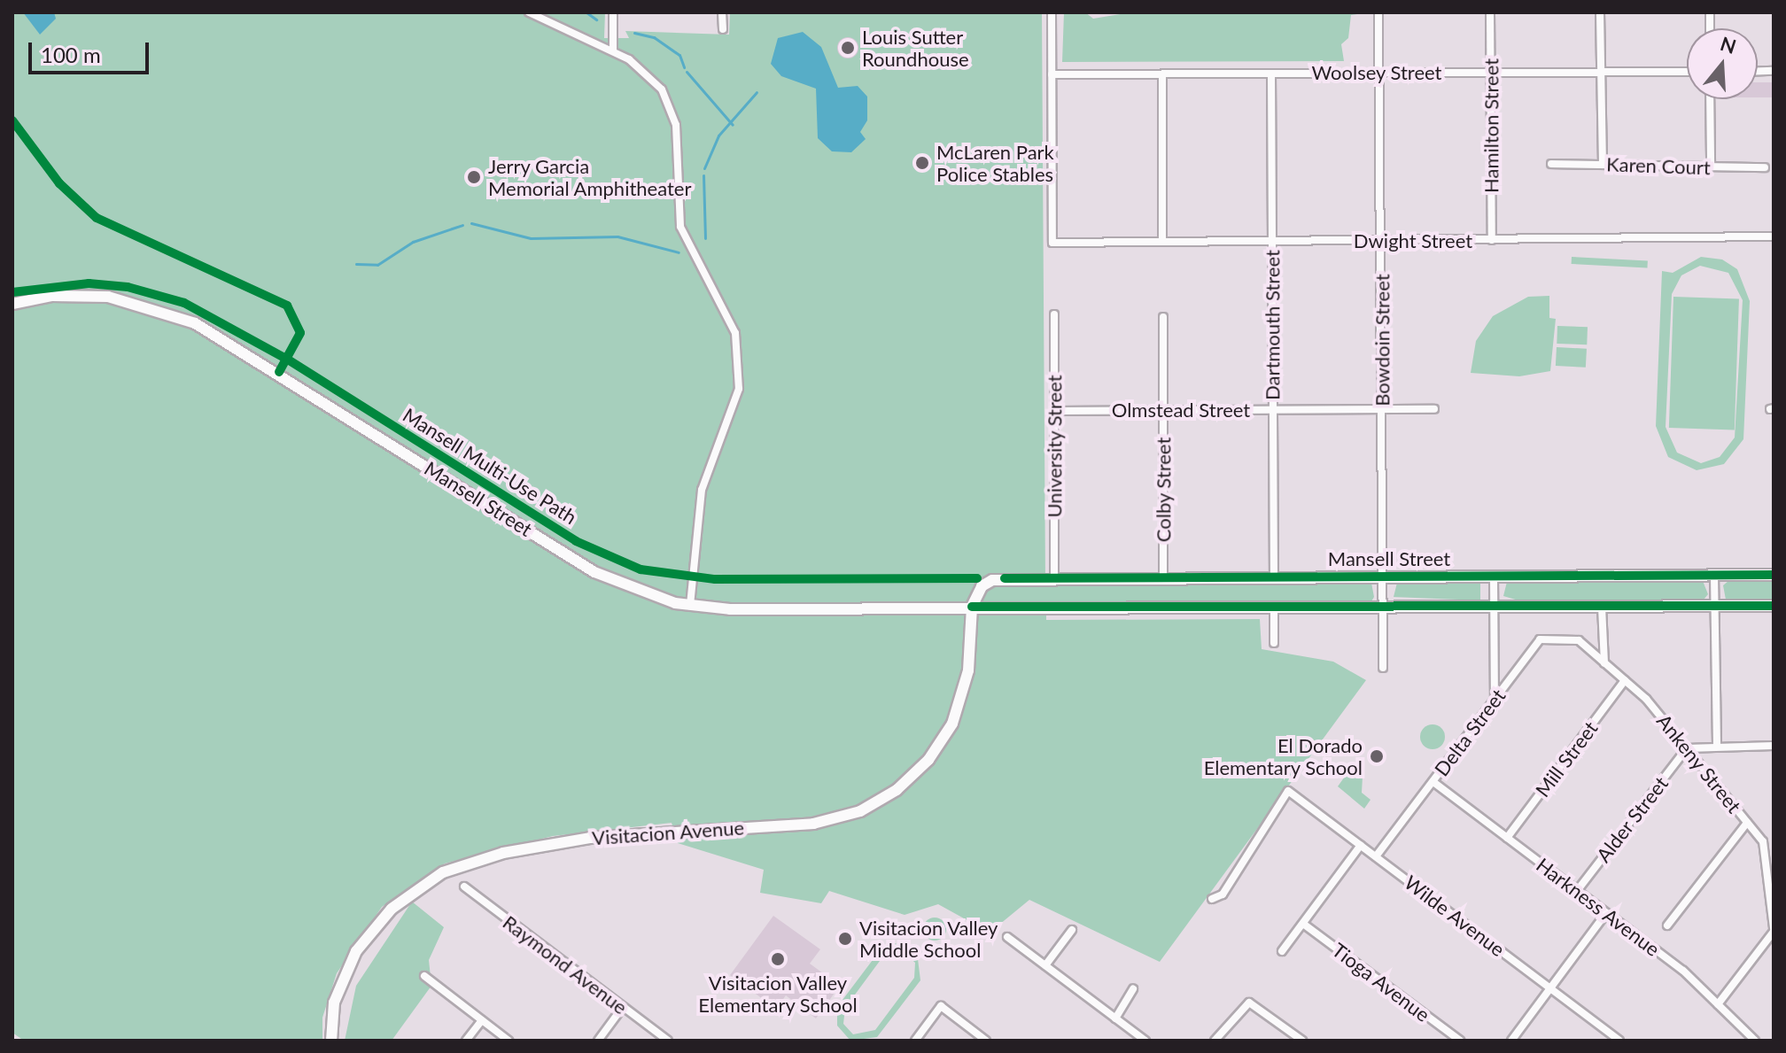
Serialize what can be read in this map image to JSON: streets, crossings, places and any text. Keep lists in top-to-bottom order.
{
  "streets": {
    "street": [
      "Woolsey Street",
      "Hamilton Street",
      "Karen Court",
      "Dwight Street",
      "Dartmouth Street",
      "Bowdoin Street",
      "Olmstead Street",
      "University Street",
      "Colby Street",
      "Mansell Street",
      "Delta Street",
      "Mill Street",
      "Ankeny Street",
      "Alder Street",
      "Visitacion Avenue",
      "Harkness Avenue",
      "Wilde Avenue",
      "Raymond Avenue",
      "Tioga Avenue"
    ],
    "cycle path": ["Mansell Multi-Use Path"]
  },
  "crossings": [
    ["Woolsey Street", "Hamilton Street"],
    ["Woolsey Street", "Dwight Street"],
    ["Woolsey Street", "Dartmouth Street"],
    ["Woolsey Street", "Bowdoin Street"],
    ["Hamilton Street", "Dwight Street"],
    ["Dwight Street", "Dartmouth Street"],
    ["Dwight Street", "Bowdoin Street"],
    ["Dartmouth Street", "Olmstead Street"],
    ["Dartmouth Street", "Mansell Street"],
    ["Bowdoin Street", "Olmstead Street"],
    ["Bowdoin Street", "Mansell Street"],
    ["Olmstead Street", "University Street"],
    ["Olmstead Street", "Colby Street"],
    ["University Street", "Mansell Street"],
    ["Colby Street", "Mansell Street"],
    ["Mansell Street", "Visitacion Avenue"],
    ["Delta Street", "Ankeny Street"],
    ["Delta Street", "Harkness Avenue"],
    ["Delta Street", "Wilde Avenue"],
    ["Mill Street", "Ankeny Street"],
    ["Mill Street", "Harkness Avenue"],
    ["Ankeny Street", "Alder Street"],
    ["Alder Street", "Harkness Avenue"]
  ],
  "places": [
    "Louis Sutter Roundhouse",
    "McLaren Park Police Stables",
    "Jerry Garcia Memorial Amphitheater",
    "El Dorado Elementary School",
    "Visitacion Valley Middle School",
    "Visitacion Valley Elementary School"
  ],
  "scale_bar": "100 m",
  "north": "top"
}
